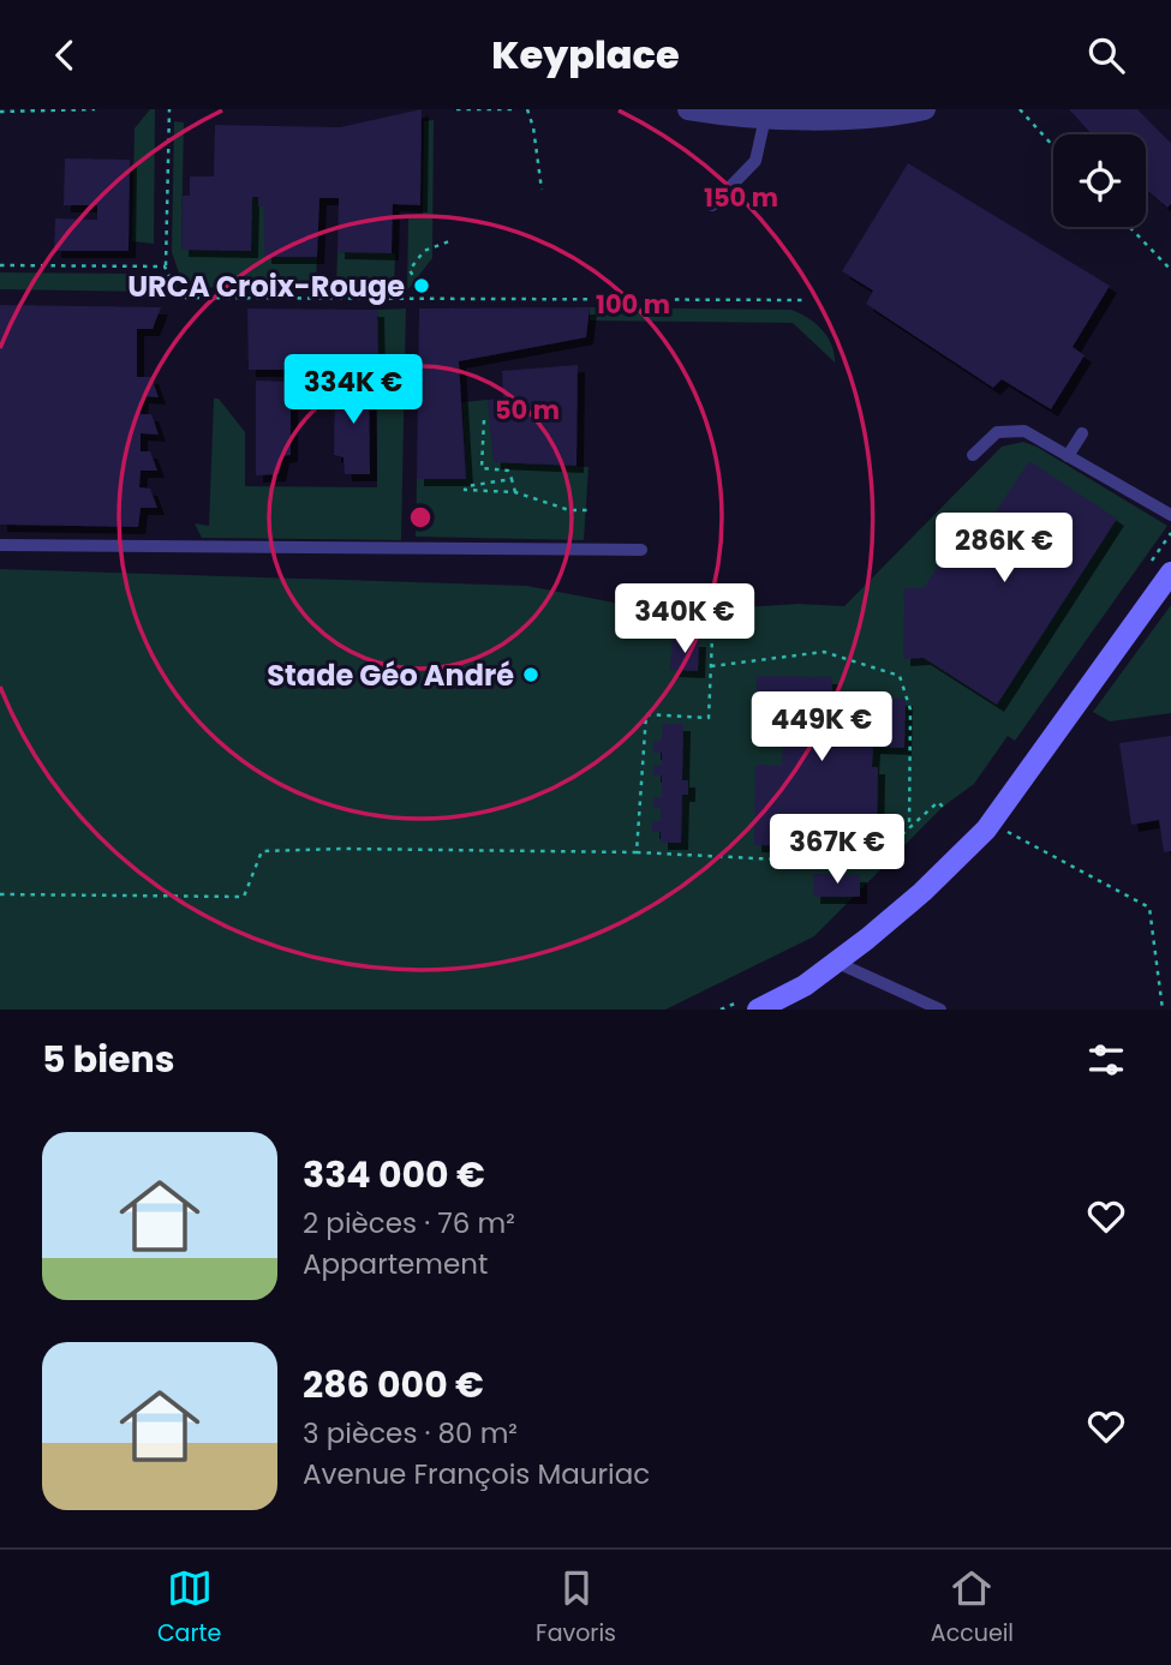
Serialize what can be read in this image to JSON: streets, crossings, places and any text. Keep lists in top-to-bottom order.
{
  "places": ["URCA Croix-Rouge", "Stade Géo André"],
  "page": {
    "header": "Keyplace",
    "price": [
      "334K €",
      "286K €",
      "340K €",
      "449K €",
      "367K €"
    ],
    "heading": "5 biens",
    "list": [
      {
        "name": "334 000 €",
        "note": "2 pièces · 76 m² · Appartement"
      },
      {
        "name": "286 000 €",
        "note": "3 pièces · 80 m² · Avenue François Mauriac"
      }
    ],
    "tabs": ["Carte", "Favoris", "Accueil"]
  },
  "rings": ["150 m", "100 m", "50 m"]
}
